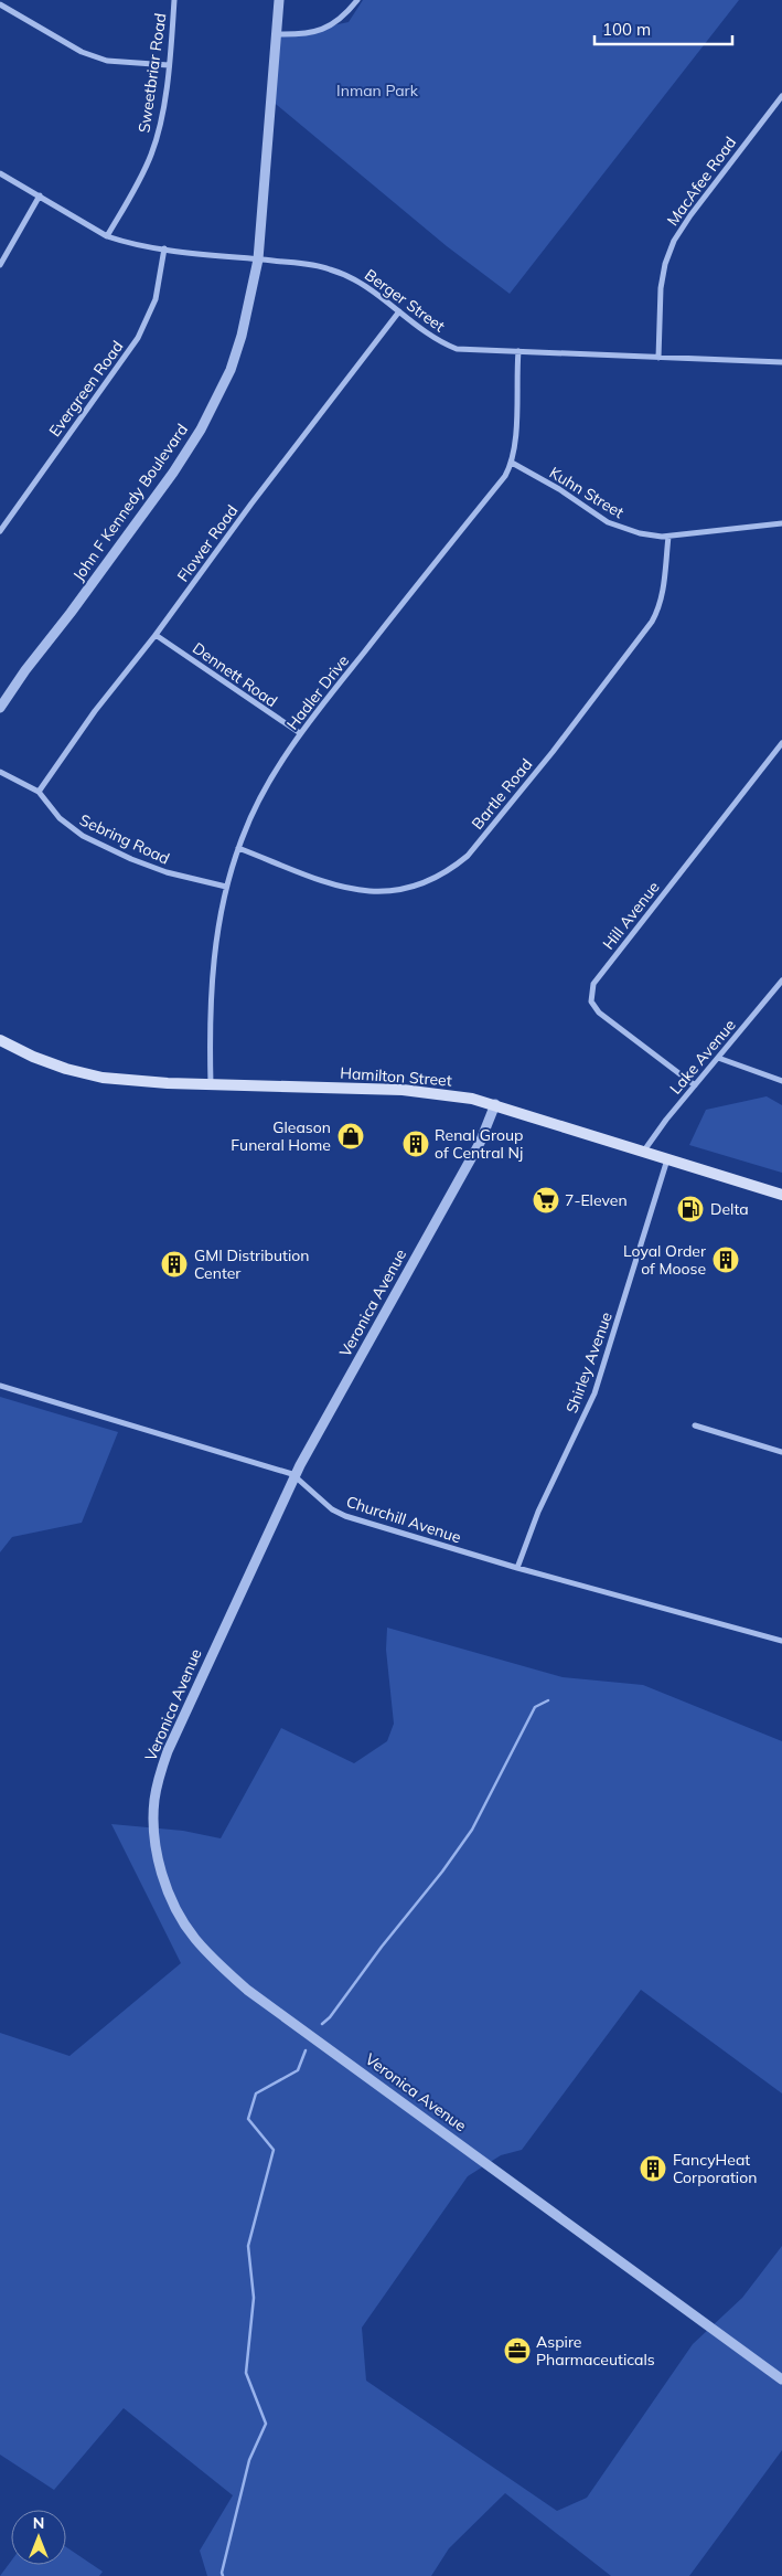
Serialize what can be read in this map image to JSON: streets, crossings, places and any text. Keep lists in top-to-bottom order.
{
  "streets": {
    "main road": ["Hamilton Street"],
    "street": [
      "Sweetbriar Road",
      "MacAfee Road",
      "Berger Street",
      "Evergreen Road",
      "Kuhn Street",
      "John F Kennedy Boulevard",
      "Flower Road",
      "Dennett Road",
      "Hadler Drive",
      "Bartle Road",
      "Sebring Road",
      "Hill Avenue",
      "Lake Avenue",
      "Veronica Avenue",
      "Shirley Avenue",
      "Churchill Avenue"
    ]
  },
  "crossings": [
    ["Sweetbriar Road", "Berger Street"],
    ["MacAfee Road", "Berger Street"],
    ["Berger Street", "Evergreen Road"],
    ["Berger Street", "John F Kennedy Boulevard"],
    ["Berger Street", "Flower Road"],
    ["Berger Street", "Hadler Drive"],
    ["Kuhn Street", "Hadler Drive"],
    ["Kuhn Street", "Bartle Road"],
    ["Flower Road", "Dennett Road"],
    ["Flower Road", "Sebring Road"],
    ["Dennett Road", "Hadler Drive"],
    ["Hadler Drive", "Bartle Road"],
    ["Hadler Drive", "Sebring Road"],
    ["Hadler Drive", "Hamilton Street"],
    ["Hill Avenue", "Lake Avenue"],
    ["Lake Avenue", "Hamilton Street"],
    ["Hamilton Street", "Veronica Avenue"],
    ["Hamilton Street", "Shirley Avenue"],
    ["Veronica Avenue", "Churchill Avenue"],
    ["Shirley Avenue", "Churchill Avenue"]
  ],
  "parks": ["Inman Park"],
  "places": {
    "shop": ["Gleason Funeral Home"],
    "building": [
      "Renal Group of Central Nj",
      "Loyal Order of Moose",
      "GMI Distribution Center",
      "FancyHeat Corporation"
    ],
    "supermarket": ["7-Eleven"],
    "fuel station": ["Delta"],
    "office": ["Aspire Pharmaceuticals"]
  },
  "scale_bar": "100 m",
  "north": "top"
}
